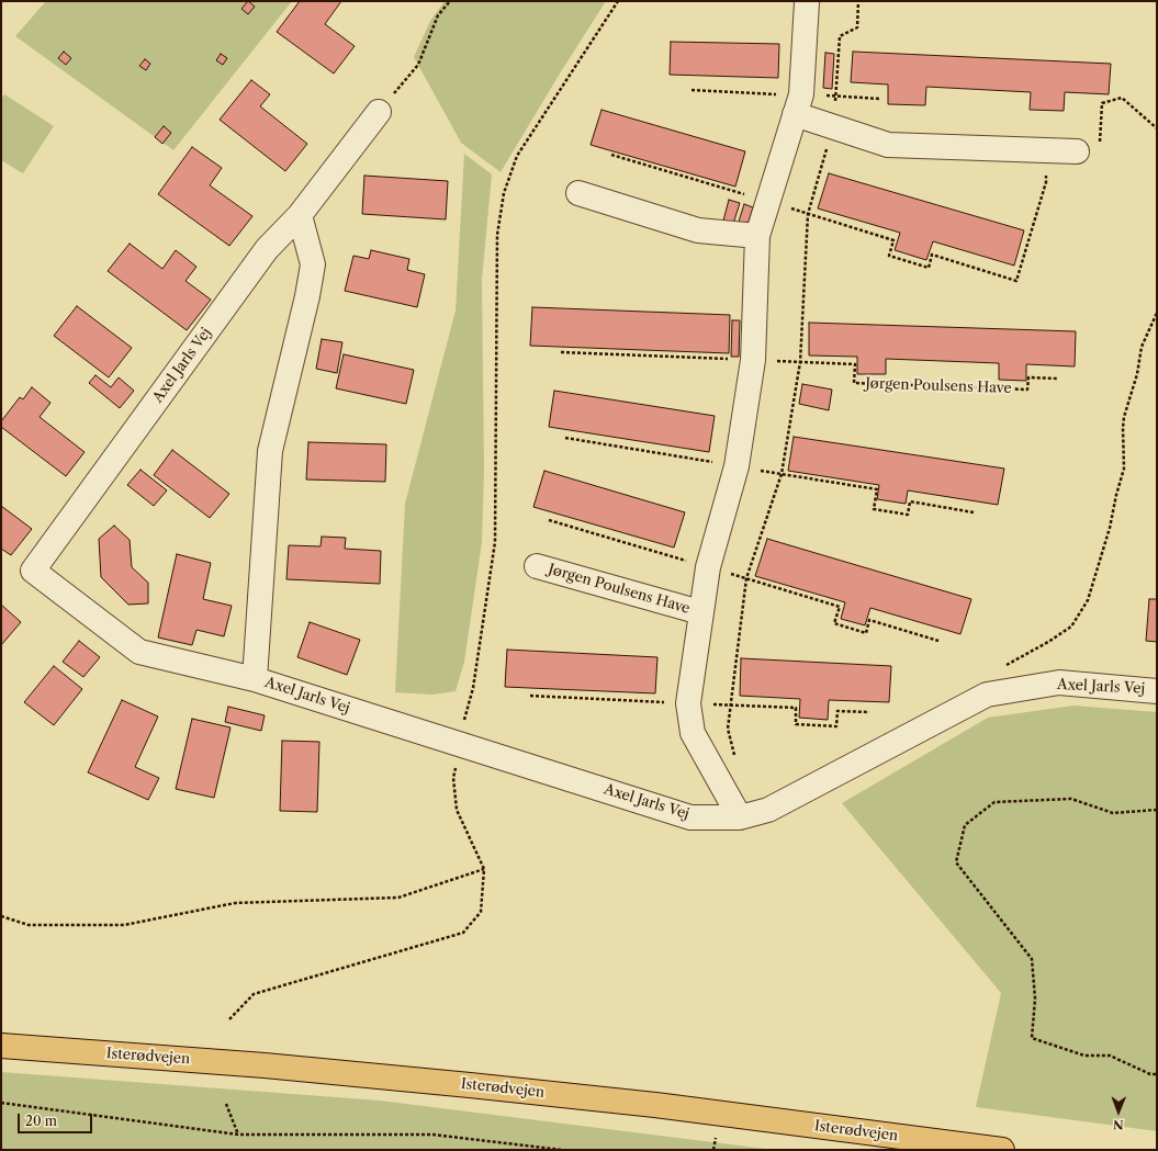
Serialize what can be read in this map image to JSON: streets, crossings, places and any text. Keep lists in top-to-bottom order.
{
  "streets": {
    "highway": ["Isterødvejen"],
    "street": ["Axel Jarls Vej", "Jørgen Poulsens Have"]
  },
  "crossings": [
    ["Axel Jarls Vej", "Jørgen Poulsens Have"]
  ],
  "scale_bar": "20 m",
  "north": "bottom"
}
